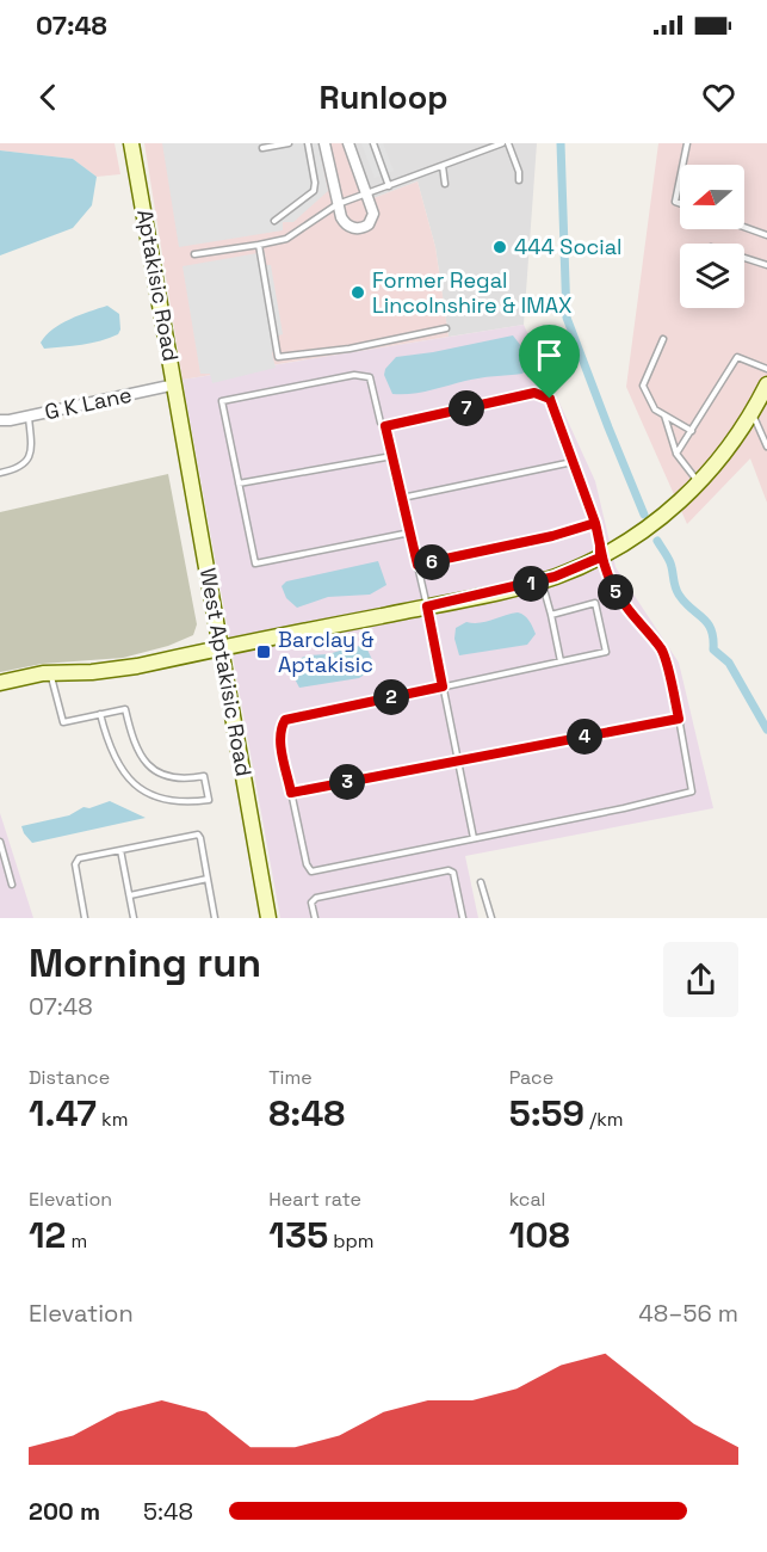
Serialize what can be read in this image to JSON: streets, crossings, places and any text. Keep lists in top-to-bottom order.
{
  "streets": {
    "street": ["Aptakisic Road", "G K Lane", "West Aptakisic Road"]
  },
  "crossings": [
    ["Aptakisic Road", "G K Lane"],
    ["Aptakisic Road", "West Aptakisic Road"]
  ],
  "places": {
    "other": ["444 Social", "Former Regal Lincolnshire & IMAX"],
    "transit": ["Barclay & Aptakisic"]
  },
  "north": "left",
  "page": {
    "status": "07:48",
    "header": "Runloop",
    "pins": [
      "7",
      "6",
      "1",
      "5",
      "2",
      "4",
      "3"
    ],
    "heading": ["Morning run", "07:48"],
    "stats": [
      ["Distance", "1.47 km"],
      ["Time", "8:48"],
      ["Pace", "5:59 /km"],
      ["Elevation", "12 m"],
      ["Heart rate", "135 bpm"],
      ["kcal", "108"]
    ],
    "chart": ["Elevation", "48–56 m"],
    "list": [
      {
        "name": "200 m",
        "note": "5:48"
      }
    ]
  }
}
